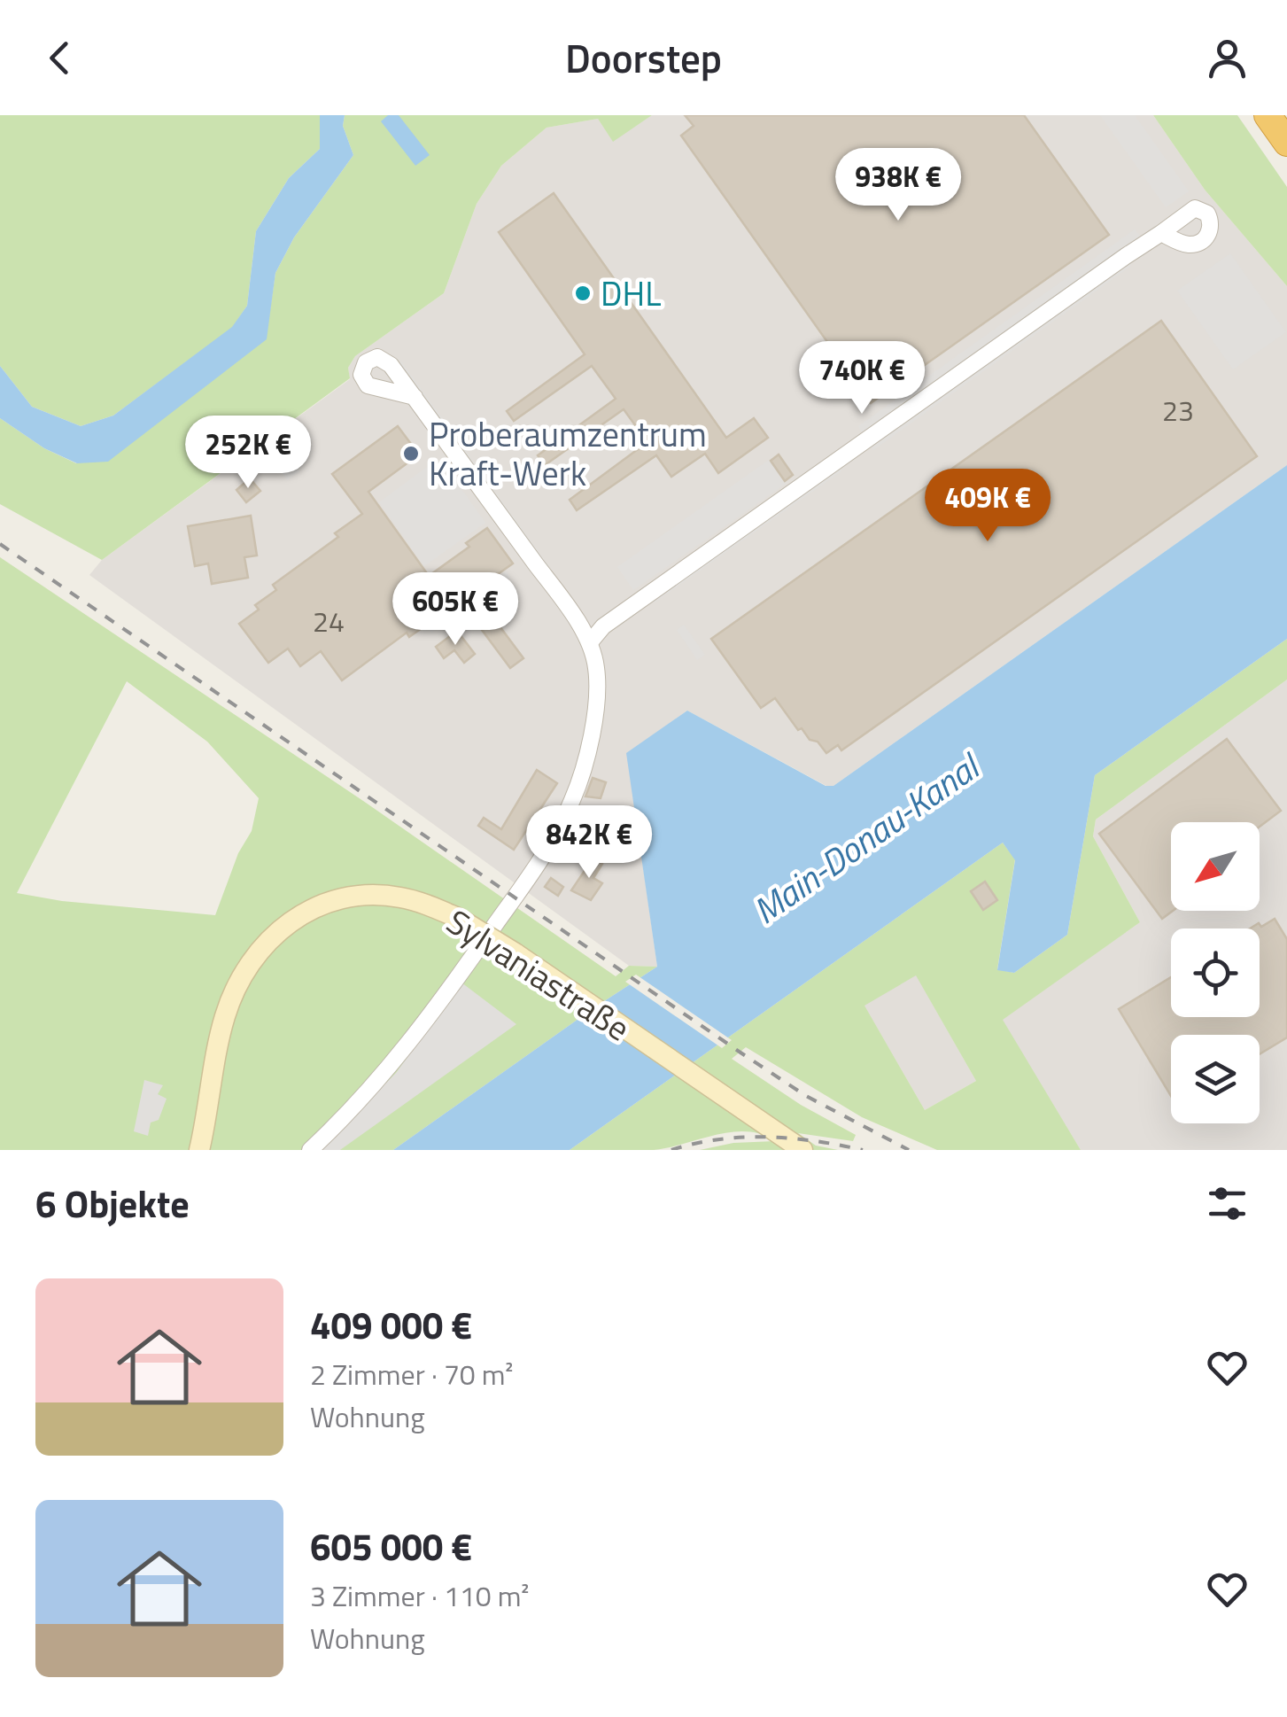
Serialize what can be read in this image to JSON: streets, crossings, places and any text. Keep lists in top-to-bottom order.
{
  "streets": {
    "street": ["Sylvaniastraße"]
  },
  "water": ["Main-Donau-Kanal"],
  "places": ["DHL", "Proberaumzentrum Kraft-Werk"],
  "house_numbers": ["23", "24"],
  "north": "bottom left",
  "page": {
    "header": "Doorstep",
    "price": [
      "938K €",
      "740K €",
      "252K €",
      "409K €",
      "605K €",
      "842K €"
    ],
    "heading": "6 Objekte",
    "list": [
      {
        "name": "409 000 €",
        "note": "2 Zimmer · 70 m² · Wohnung"
      },
      {
        "name": "605 000 €",
        "note": "3 Zimmer · 110 m² · Wohnung"
      }
    ]
  }
}
